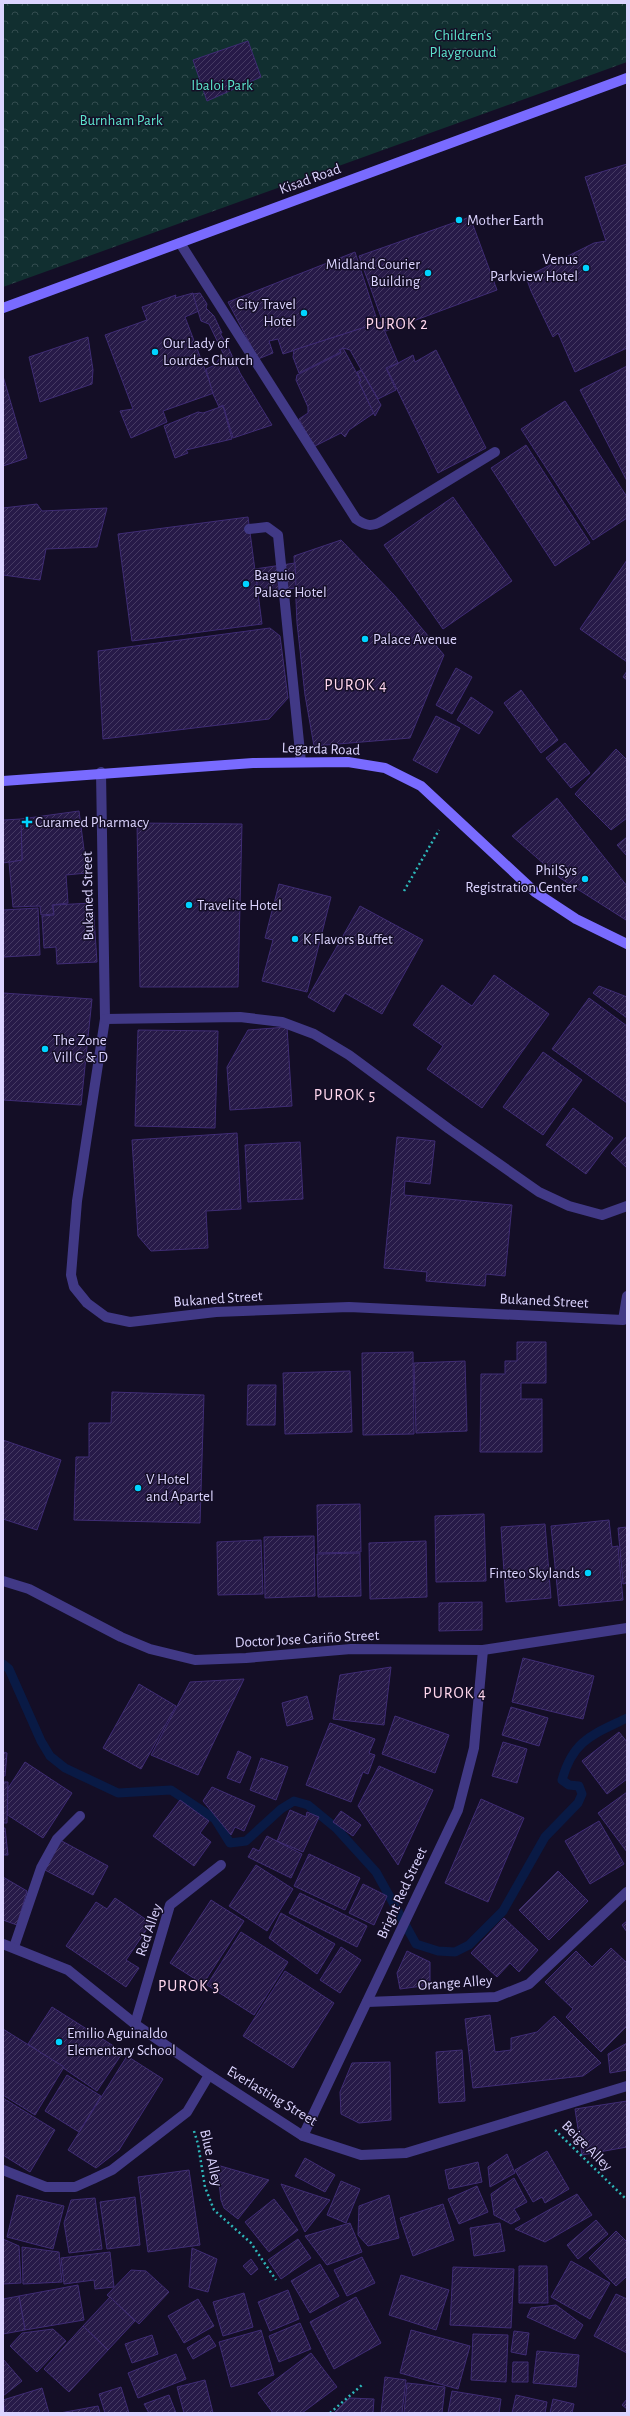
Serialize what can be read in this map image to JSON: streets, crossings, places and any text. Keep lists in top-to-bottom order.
{
  "streets": {
    "main road": ["Kisad Road", "Legarda Road"],
    "street": [
      "Bukaned Street",
      "Doctor Jose Cariño Street",
      "Bright Red Street",
      "Red Alley",
      "Orange Alley",
      "Everlasting Street"
    ],
    "path": ["Beige Alley", "Blue Alley"]
  },
  "crossings": [
    ["Legarda Road", "Bukaned Street"],
    ["Doctor Jose Cariño Street", "Bright Red Street"],
    ["Bright Red Street", "Orange Alley"],
    ["Bright Red Street", "Everlasting Street"],
    ["Red Alley", "Everlasting Street"]
  ],
  "districts": [
    "PUROK 2",
    "PUROK 4",
    "PUROK 5",
    "PUROK 4",
    "PUROK 3"
  ],
  "parks": ["Children's Playground", "Ibaloi Park", "Burnham Park"],
  "places": {
    "other": [
      "Mother Earth",
      "Venus Parkview Hotel",
      "Midland Courier Building",
      "City Travel Hotel",
      "Our Lady of Lourdes Church",
      "Baguio Palace Hotel",
      "Palace Avenue",
      "PhilSys Registration Center",
      "Travelite Hotel",
      "K Flavors Buffet",
      "The Zone Vill C & D",
      "V Hotel and Apartel",
      "Finteo Skylands",
      "Emilio Aguinaldo Elementary School"
    ],
    "health": ["Curamed Pharmacy"]
  }
}
